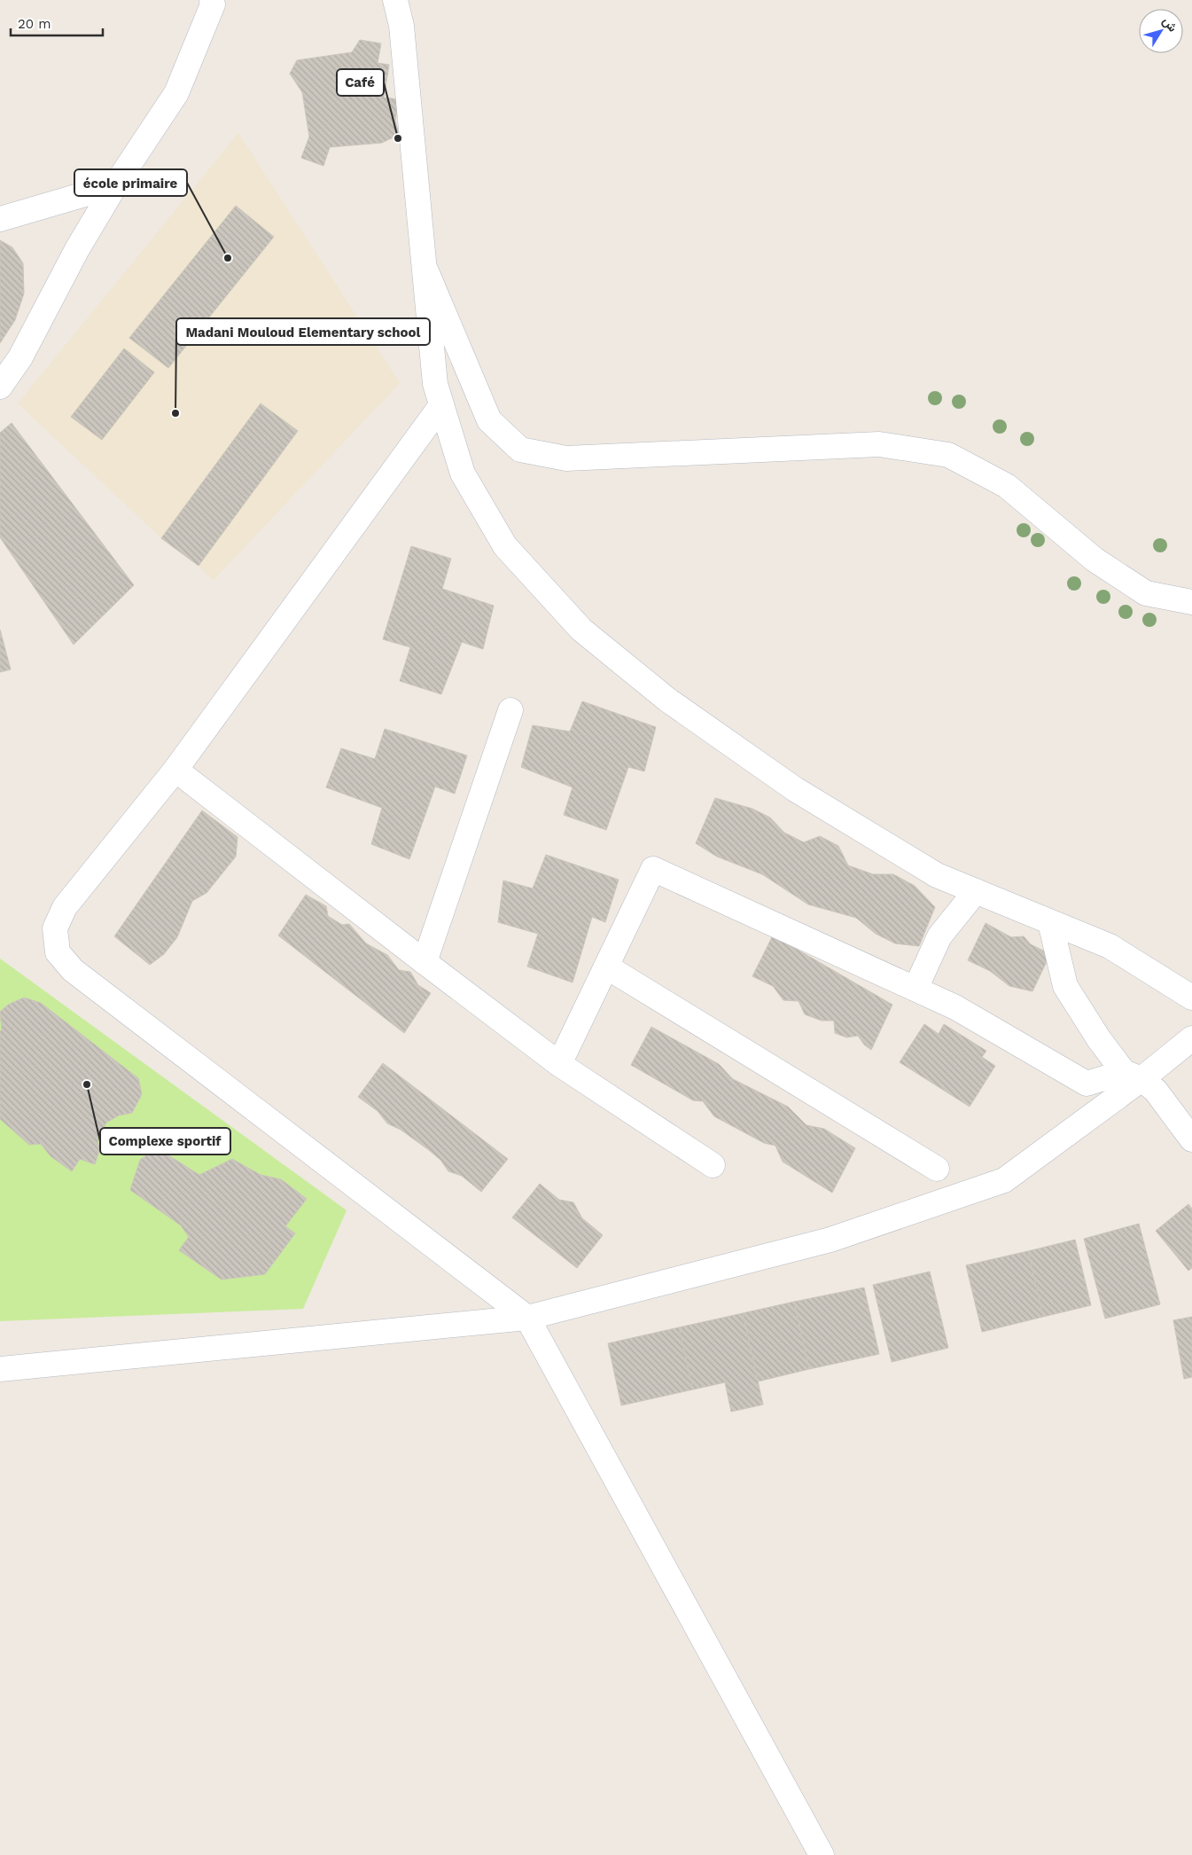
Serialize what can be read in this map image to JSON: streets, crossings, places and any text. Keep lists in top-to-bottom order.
{
  "places": [
    "Café",
    "école primaire",
    "Madani Mouloud Elementary school",
    "Complexe sportif"
  ],
  "scale_bar": "20 m",
  "north": "top right"
}
